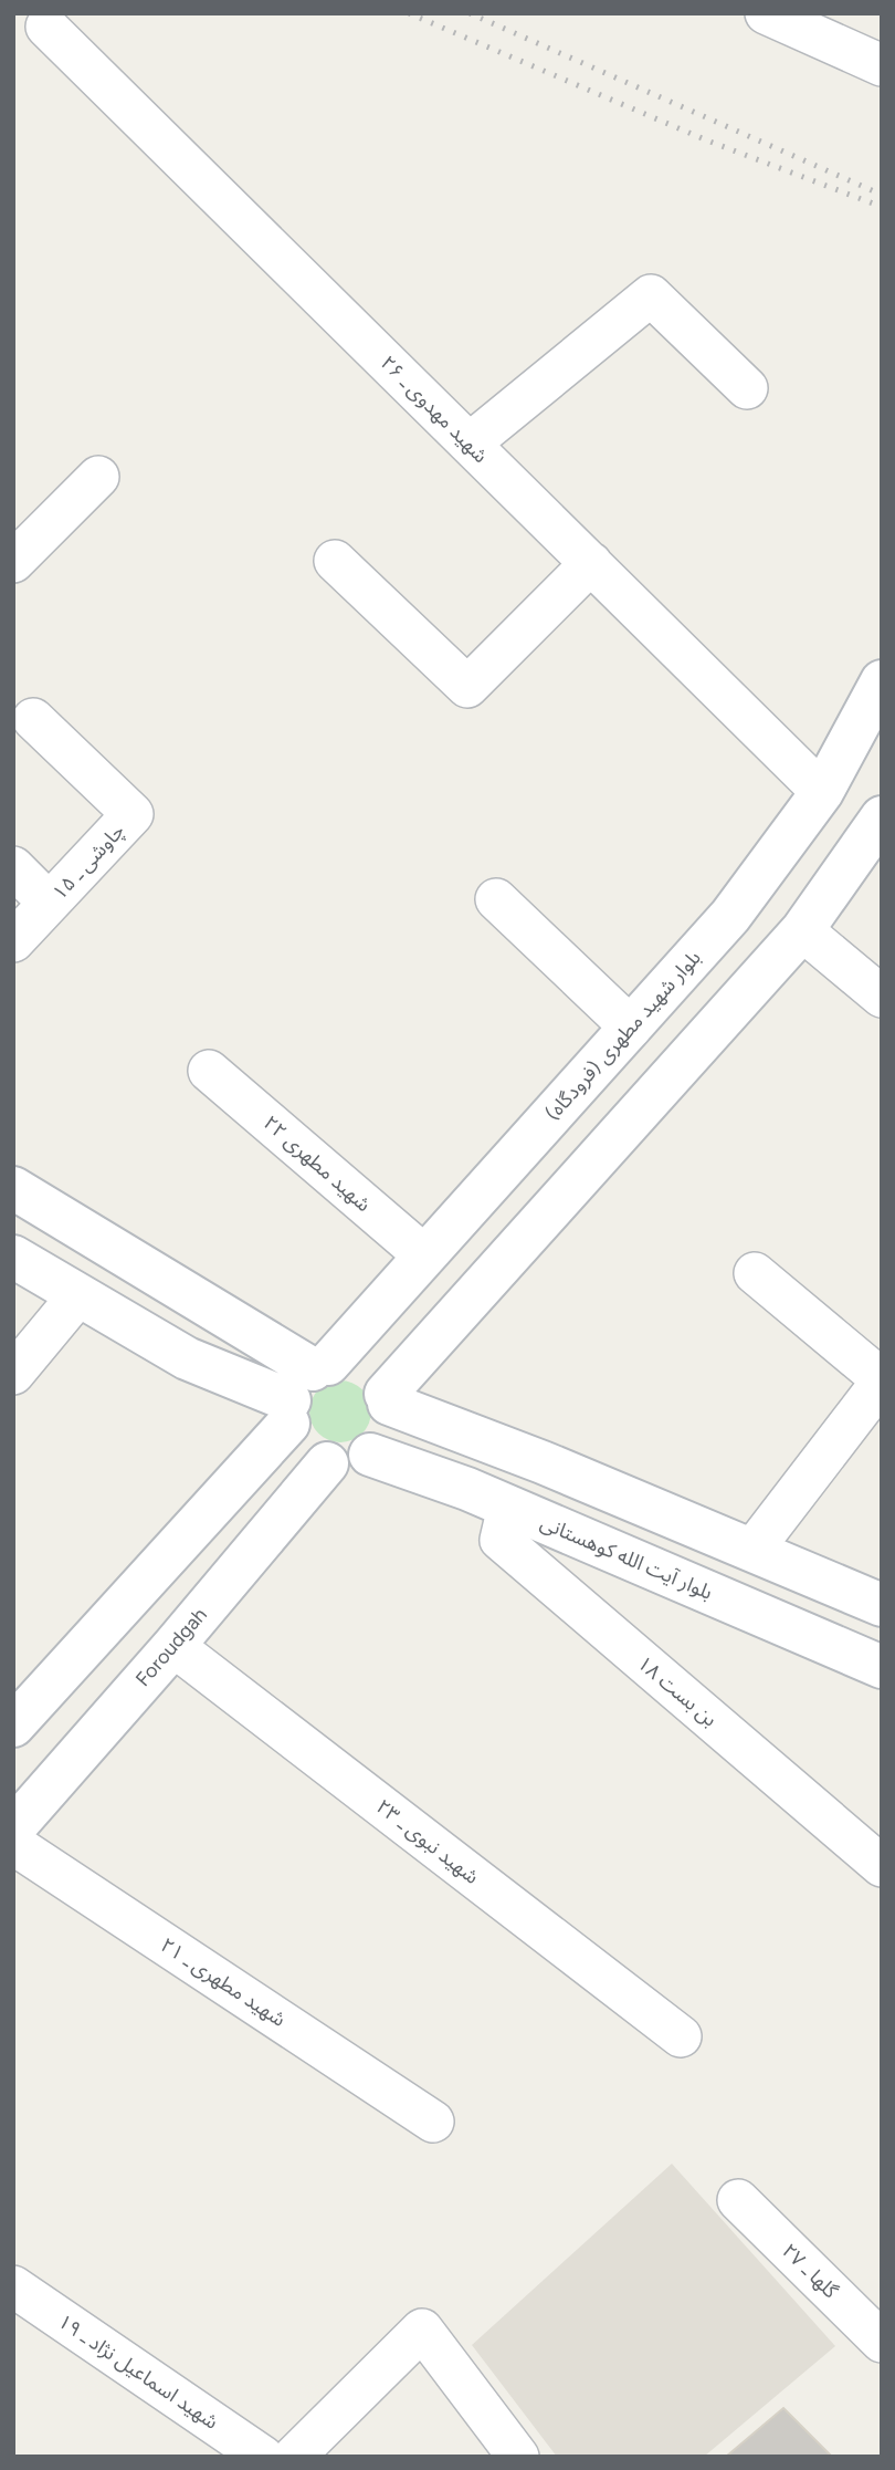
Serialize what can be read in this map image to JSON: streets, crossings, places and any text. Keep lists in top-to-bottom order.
{
  "streets": {
    "main road": ["بلوار شهید مطهری (فرودگاه)", "بلوار آیت الله کوهستانی", "Foroudgah"],
    "street": [
      "شهید مهدوی ـ ۲۶",
      "چاوشی ـ ۱۵",
      "شهید مطهری ۲۲",
      "بن بست ۱۸",
      "شهید نبوی ـ ۲۳",
      "شهید مطهری ـ ۲۱",
      "گلها ـ ۲۷",
      "شهید اسماعیل نژاد ـ ۱۹"
    ]
  },
  "crossings": [
    ["شهید مهدوی ـ ۲۶", "بلوار شهید مطهری (فرودگاه)"],
    ["بلوار شهید مطهری (فرودگاه)", "شهید مطهری ۲۲"],
    ["بلوار شهید مطهری (فرودگاه)", "بلوار آیت الله کوهستانی"],
    ["بلوار شهید مطهری (فرودگاه)", "Foroudgah"],
    ["بلوار آیت الله کوهستانی", "Foroudgah"],
    ["بلوار آیت الله کوهستانی", "بن بست ۱۸"],
    ["Foroudgah", "شهید نبوی ـ ۲۳"]
  ]
}
